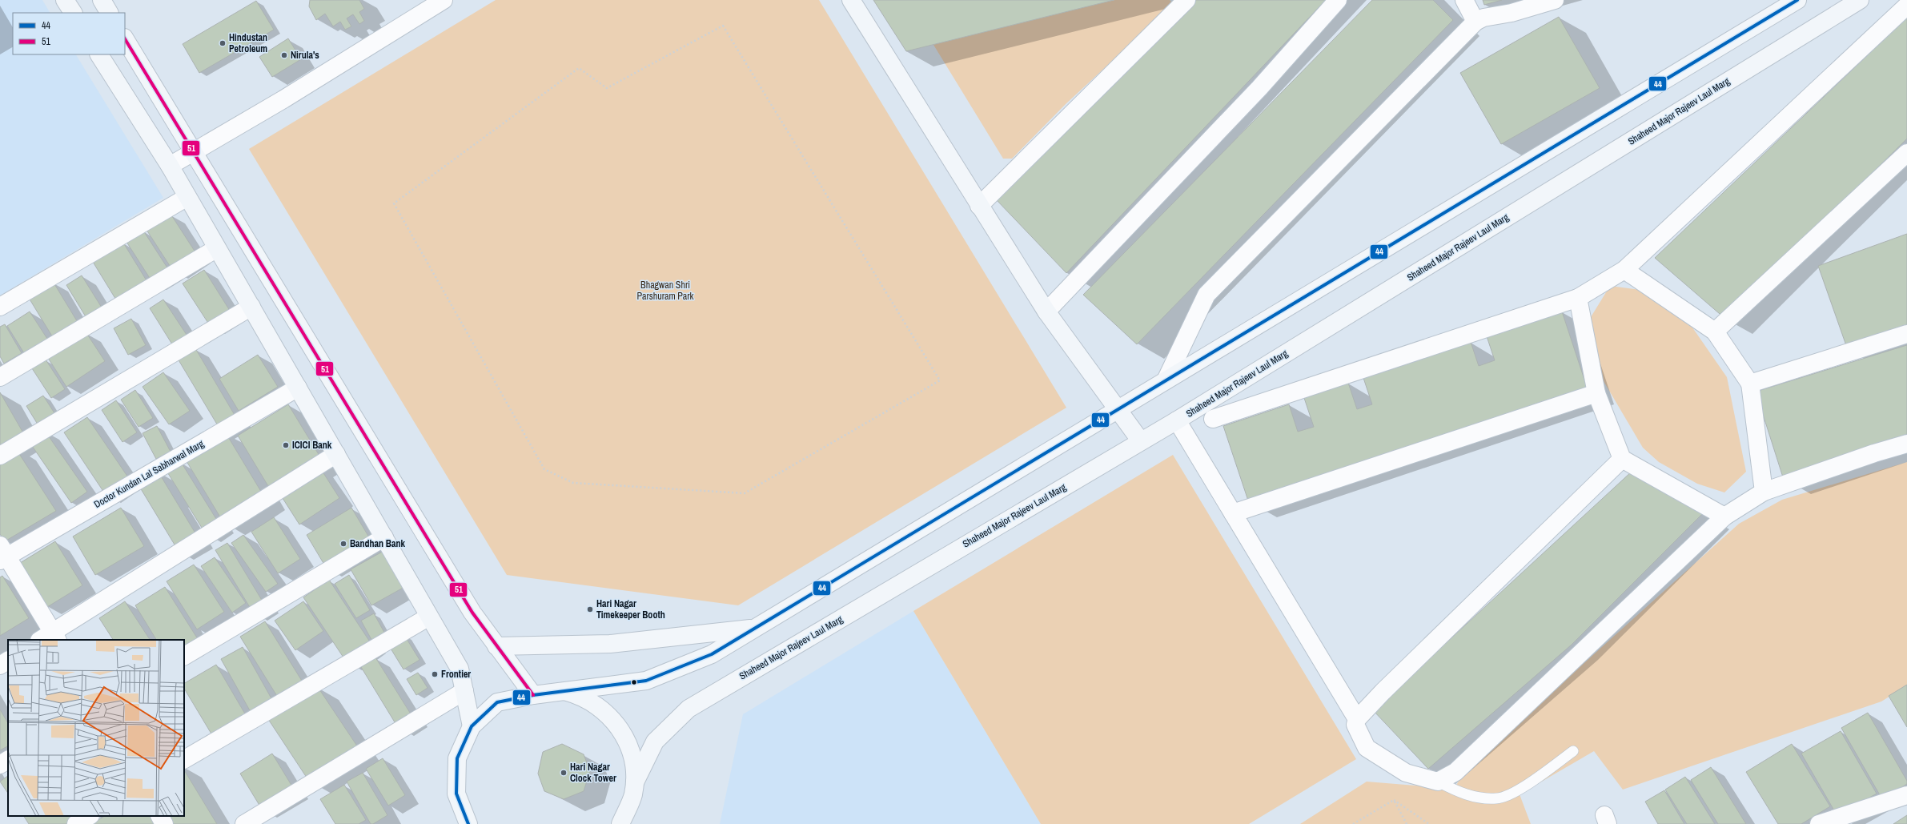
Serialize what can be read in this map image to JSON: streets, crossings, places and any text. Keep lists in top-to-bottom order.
{
  "streets": {
    "street": ["Shaheed Major Rajeev Laul Marg", "Doctor Kundan Lal Sabharwal Marg"]
  },
  "parks": ["Bhagwan Shri Parshuram Park"],
  "places": [
    "Hindustan Petroleum",
    "Nirula's",
    "ICICI Bank",
    "Bandhan Bank",
    "Hari Nagar Timekeeper Booth",
    "Frontier",
    "Hari Nagar Clock Tower"
  ],
  "lines": ["transit line 44", "transit line 51"],
  "legend": ["44", "51"]
}
